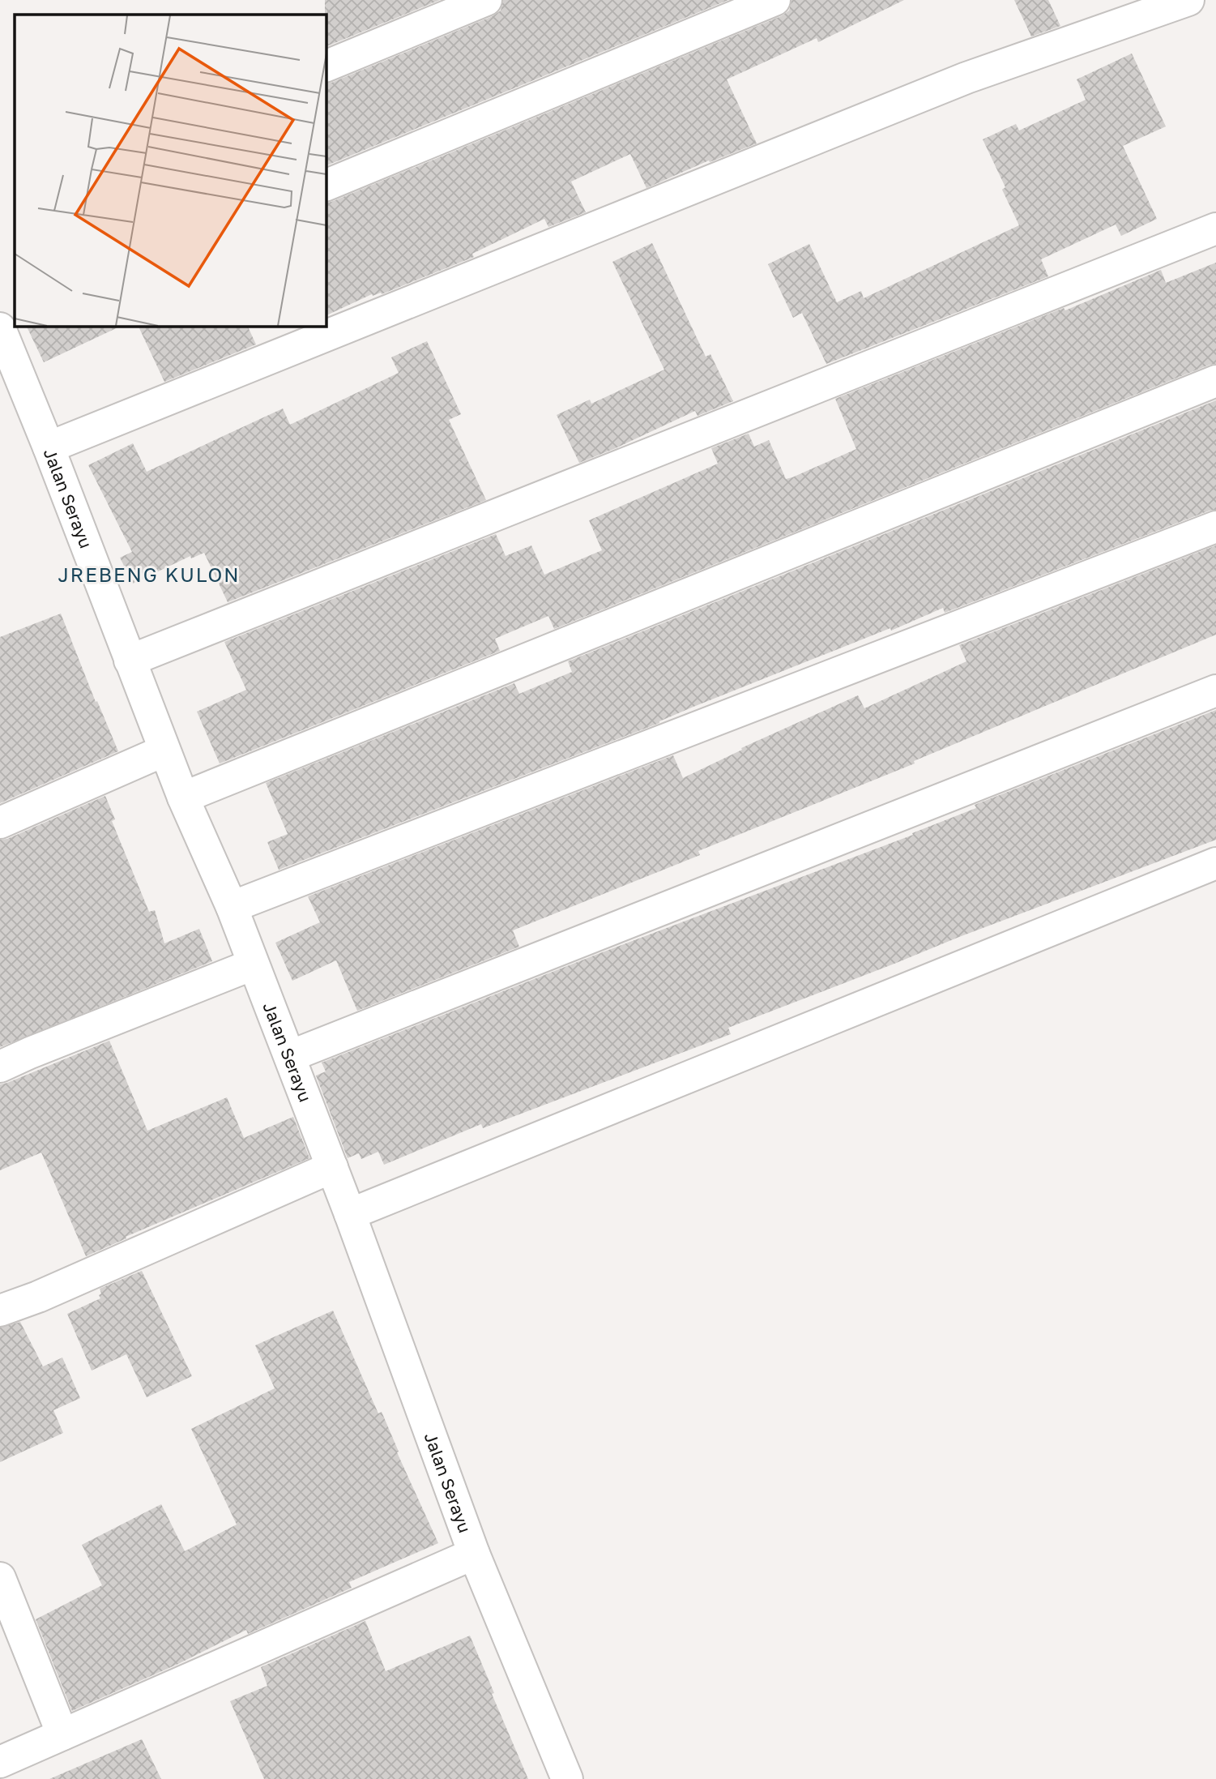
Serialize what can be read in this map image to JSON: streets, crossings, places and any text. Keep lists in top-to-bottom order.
{
  "streets": {
    "street": ["Jalan Serayu"]
  },
  "districts": ["JREBENG KULON"]
}
